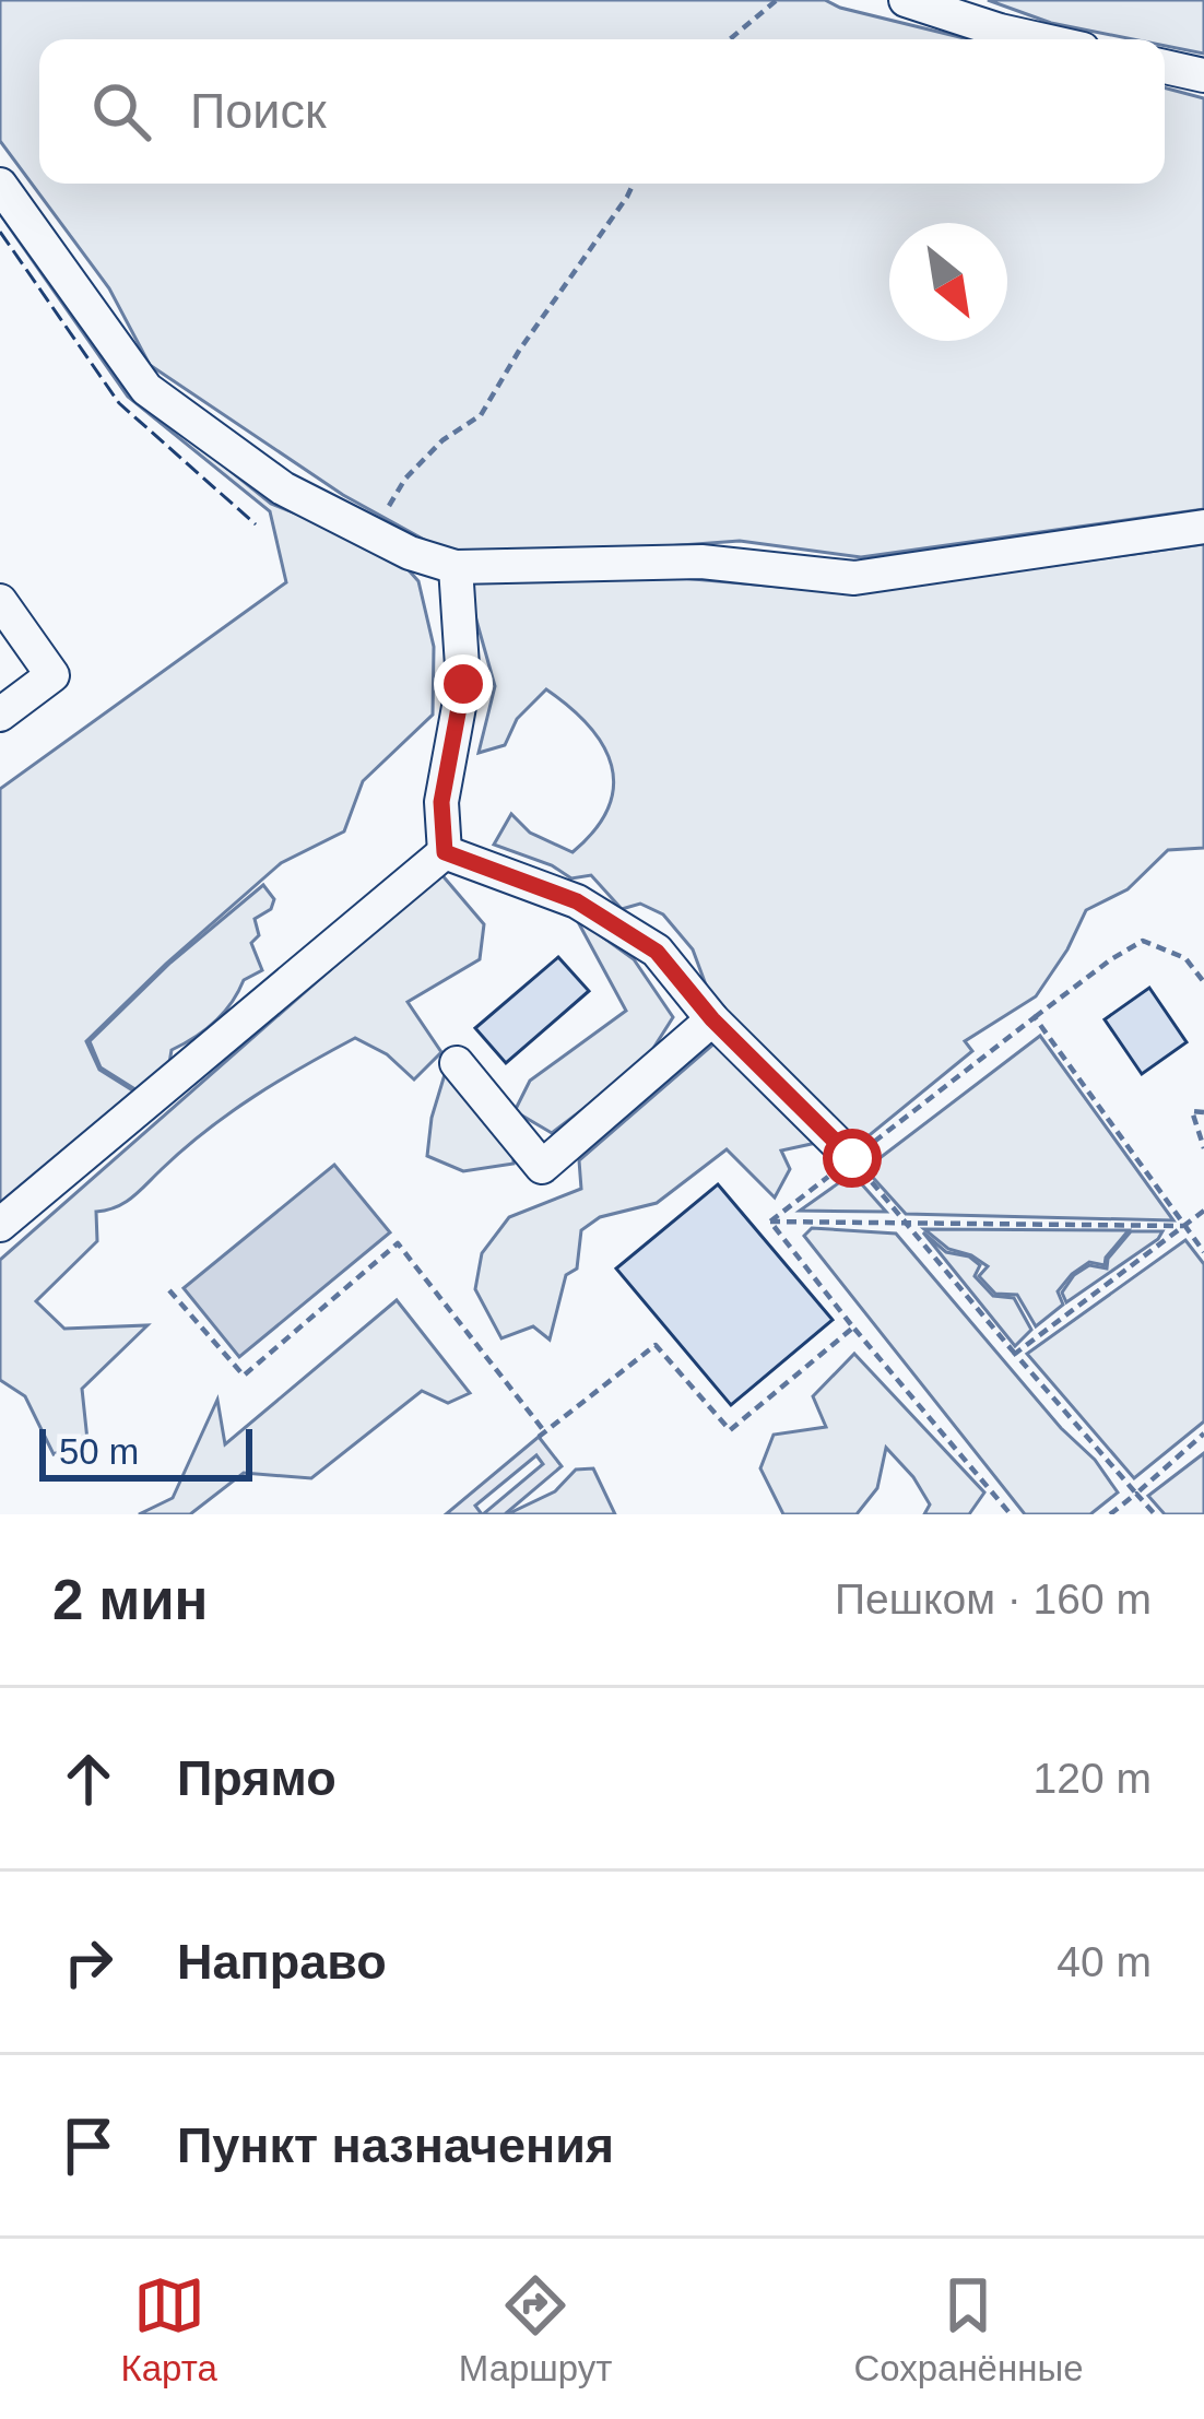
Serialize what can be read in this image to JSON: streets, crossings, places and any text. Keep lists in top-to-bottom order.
{
  "scale_bar": "50 m",
  "north": "bottom right",
  "page": {
    "search": "Поиск",
    "scale": "50 m",
    "heading": ["2 мин", "Пешком · 160 m"],
    "list": [
      ["Прямо", "120 m"],
      ["Направо", "40 m"],
      "Пункт назначения"
    ],
    "nav": ["Карта", "Маршрут", "Сохранённые"]
  }
}
